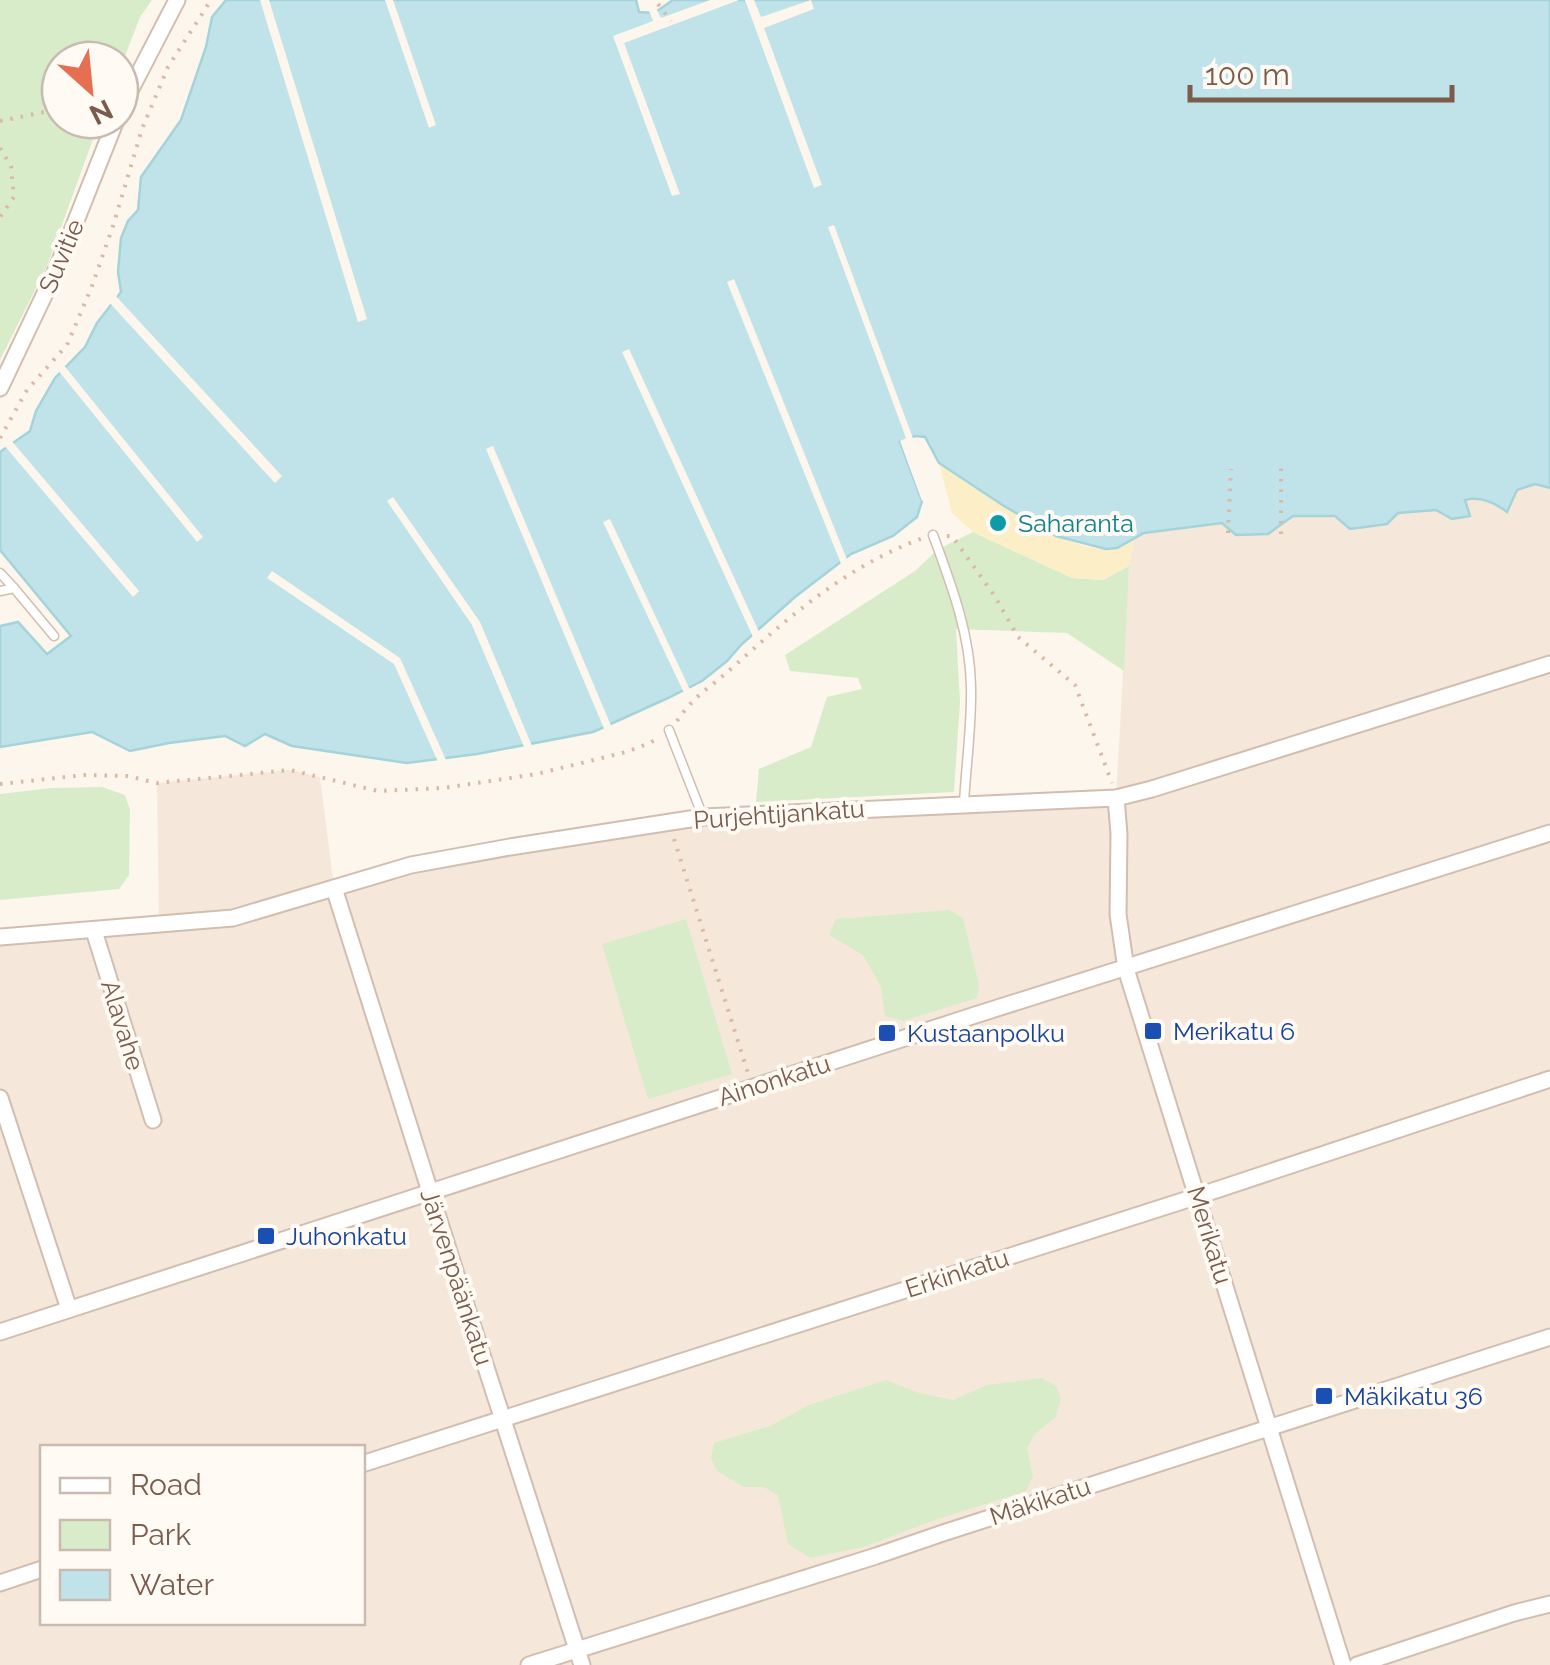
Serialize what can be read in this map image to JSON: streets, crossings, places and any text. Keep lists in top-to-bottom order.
{
  "streets": {
    "street": [
      "Suvitie",
      "Purjehtijankatu",
      "Alavahe",
      "Ainonkatu",
      "Merikatu",
      "Erkinkatu",
      "Järvenpäänkatu",
      "Mäkikatu"
    ]
  },
  "crossings": [
    ["Purjehtijankatu", "Alavahe"],
    ["Purjehtijankatu", "Merikatu"],
    ["Purjehtijankatu", "Järvenpäänkatu"],
    ["Ainonkatu", "Merikatu"],
    ["Ainonkatu", "Järvenpäänkatu"],
    ["Merikatu", "Erkinkatu"],
    ["Merikatu", "Mäkikatu"],
    ["Erkinkatu", "Järvenpäänkatu"],
    ["Järvenpäänkatu", "Mäkikatu"]
  ],
  "places": {
    "other": ["Saharanta"],
    "transit": [
      "Merikatu 6",
      "Kustaanpolku",
      "Juhonkatu",
      "Mäkikatu 36"
    ]
  },
  "legend": ["Road", "Park", "Water"],
  "scale_bar": "100 m",
  "north": "bottom right"
}
